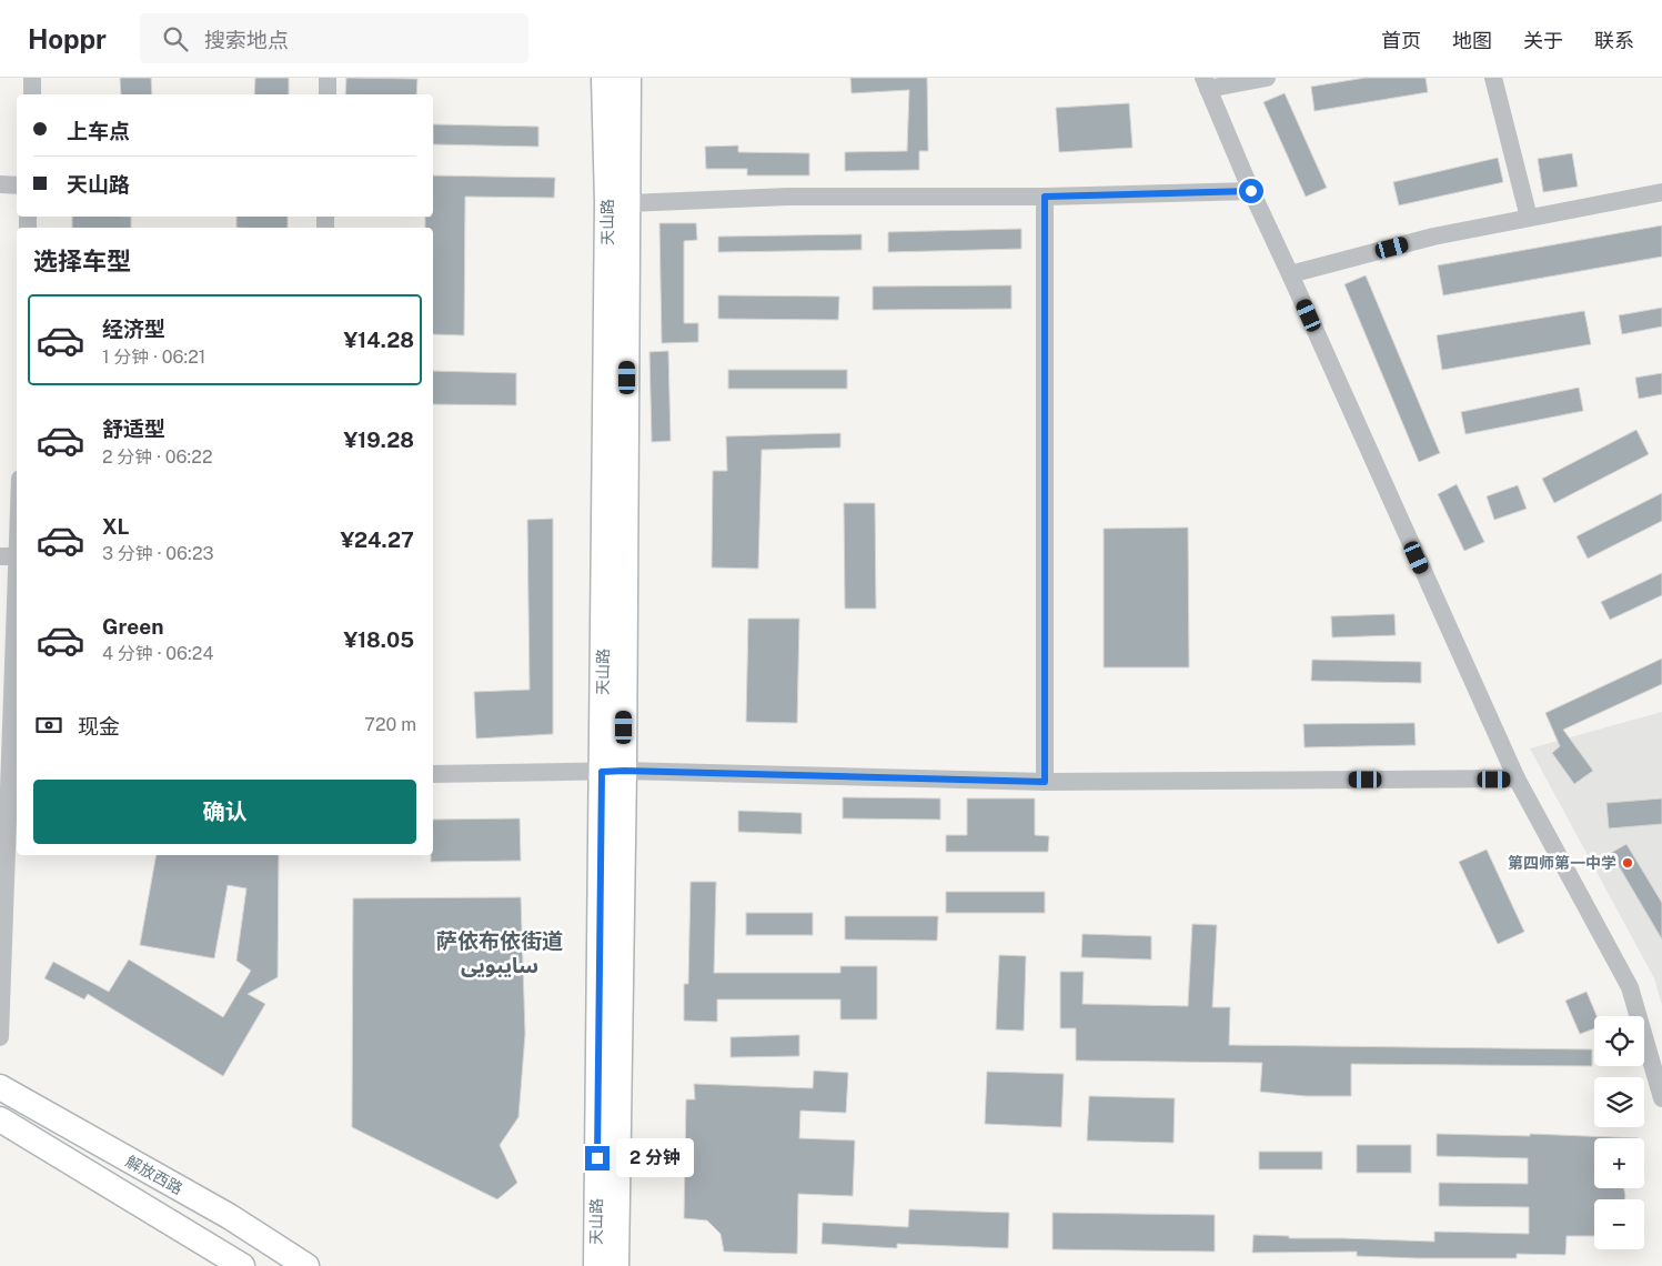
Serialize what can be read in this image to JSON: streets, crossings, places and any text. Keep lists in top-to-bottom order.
{
  "streets": {
    "main road": ["天山路", "解放西路"]
  },
  "districts": ["萨依布依街道 سايبويى"],
  "places": ["第四师第一中学"],
  "page": {
    "header": "Hoppr",
    "search": "搜索地点",
    "nav": [
      "首页",
      "地图",
      "关于",
      "联系"
    ],
    "banner": ["上车点", "天山路"],
    "heading": "选择车型",
    "list": [
      {
        "name": "经济型",
        "note": "1 分钟 · 06:21",
        "value": "¥14.28"
      },
      {
        "name": "舒适型",
        "note": "2 分钟 · 06:22",
        "value": "¥19.28"
      },
      {
        "name": "XL",
        "note": "3 分钟 · 06:23",
        "value": "¥24.27"
      },
      {
        "name": "Green",
        "note": "4 分钟 · 06:24",
        "value": "¥18.05"
      }
    ],
    "pay": ["现金", "720 m"],
    "buttons": "确认",
    "map_buttons": ["+", "−"],
    "bubble": "2 分钟"
  }
}
